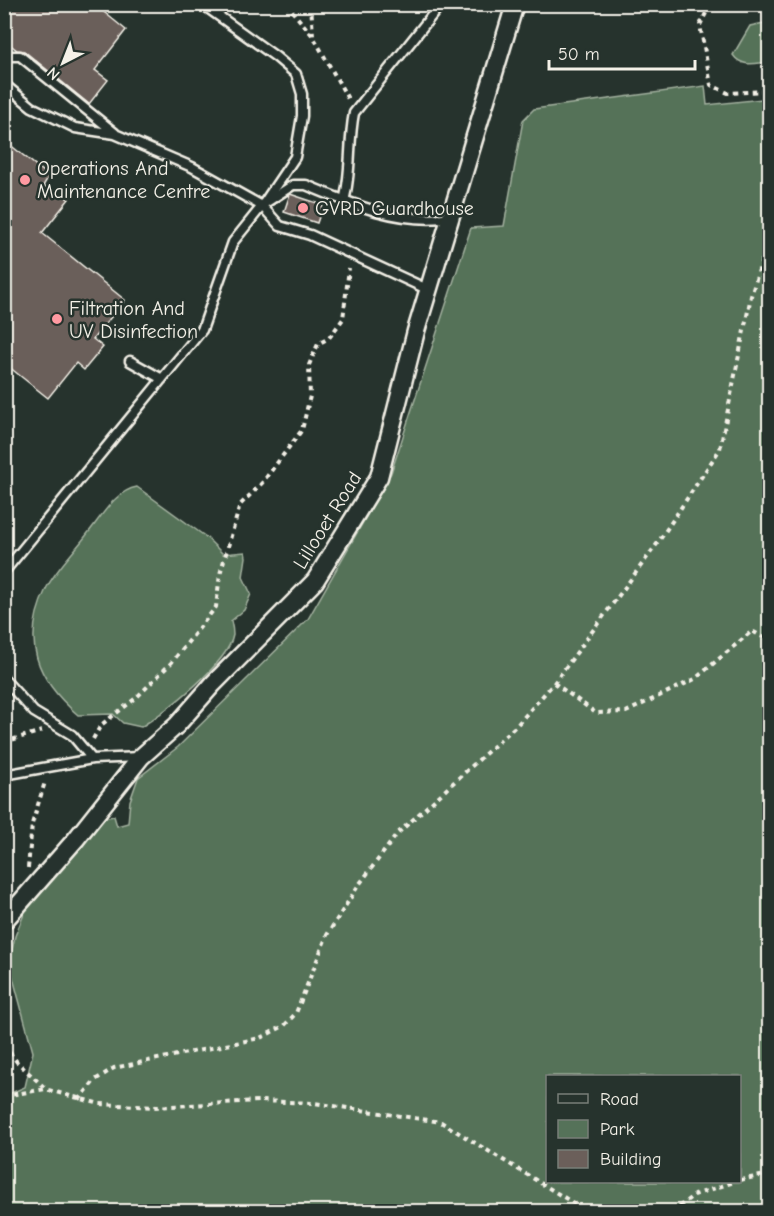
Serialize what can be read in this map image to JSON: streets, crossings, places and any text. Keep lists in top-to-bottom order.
{
  "streets": {
    "street": ["Lillooet Road"]
  },
  "places": ["Operations And Maintenance Centre", "GVRD Guardhouse", "Filtration And UV Disinfection"],
  "legend": ["Road", "Park", "Building"],
  "scale_bar": "50 m",
  "north": "bottom left"
}
